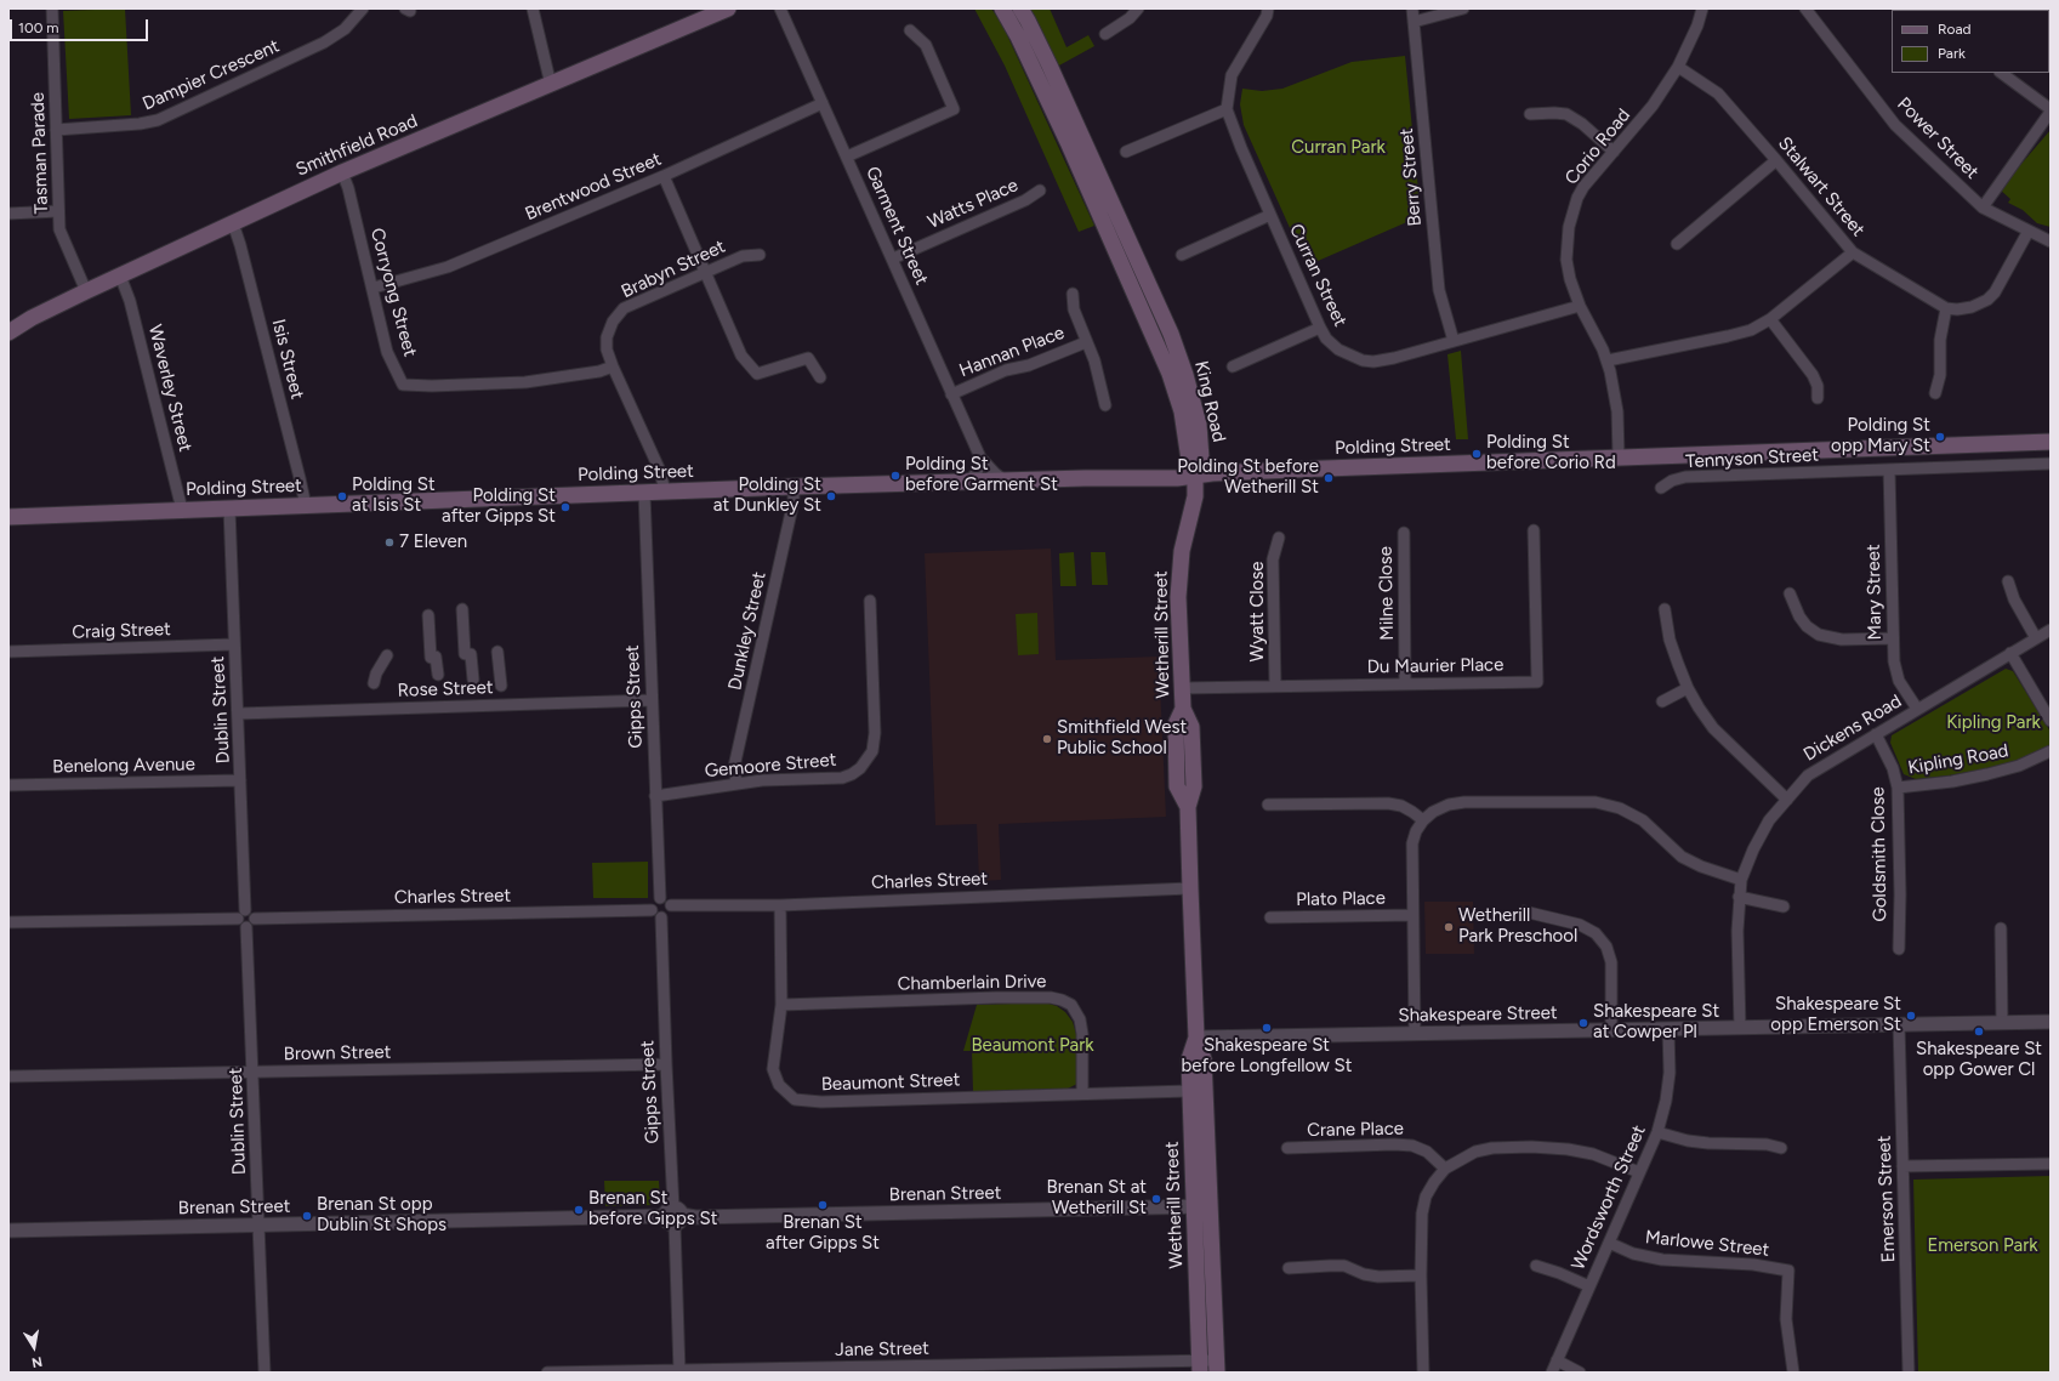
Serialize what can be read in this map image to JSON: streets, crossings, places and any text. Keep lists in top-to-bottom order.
{
  "streets": {
    "main road": [
      "Smithfield Road",
      "King Road",
      "Polding Street",
      "Wetherill Street"
    ],
    "street": [
      "Dampier Crescent",
      "Power Street",
      "Corio Road",
      "Tasman Parade",
      "Berry Street",
      "Brentwood Street",
      "Stalwart Street",
      "Watts Place",
      "Garment Street",
      "Brabyn Street",
      "Curran Street",
      "Corryong Street",
      "Hannan Place",
      "Isis Street",
      "Waverley Street",
      "Tennyson Street",
      "Mary Street",
      "Milne Close",
      "Wyatt Close",
      "Craig Street",
      "Dunkley Street",
      "Du Maurier Place",
      "Rose Street",
      "Gipps Street",
      "Dublin Street",
      "Dickens Road",
      "Kipling Road",
      "Benelong Avenue",
      "Gemoore Street",
      "Goldsmith Close",
      "Charles Street",
      "Plato Place",
      "Chamberlain Drive",
      "Shakespeare Street",
      "Brown Street",
      "Beaumont Street",
      "Crane Place",
      "Brenan Street",
      "Wordsworth Street",
      "Emerson Street",
      "Marlowe Street",
      "Jane Street"
    ]
  },
  "crossings": [
    ["Dampier Crescent", "Tasman Parade"],
    ["Smithfield Road", "Tasman Parade"],
    ["Smithfield Road", "Corryong Street"],
    ["Smithfield Road", "Isis Street"],
    ["Smithfield Road", "Waverley Street"],
    ["Corio Road", "Stalwart Street"],
    ["Corio Road", "Curran Street"],
    ["Corio Road", "Polding Street"],
    ["Berry Street", "Curran Street"],
    ["Brentwood Street", "Garment Street"],
    ["Brentwood Street", "Corryong Street"],
    ["Watts Place", "Garment Street"],
    ["Garment Street", "Hannan Place"],
    ["Garment Street", "Polding Street"],
    ["Brabyn Street", "Corryong Street"],
    ["Brabyn Street", "Polding Street"],
    ["Isis Street", "Polding Street"],
    ["Waverley Street", "Polding Street"],
    ["King Road", "Polding Street"],
    ["King Road", "Wetherill Street"],
    ["Polding Street", "Dunkley Street"],
    ["Polding Street", "Wetherill Street"],
    ["Polding Street", "Gipps Street"],
    ["Polding Street", "Dublin Street"],
    ["Tennyson Street", "Mary Street"],
    ["Mary Street", "Dickens Road"],
    ["Milne Close", "Du Maurier Place"],
    ["Wyatt Close", "Du Maurier Place"],
    ["Craig Street", "Dublin Street"],
    ["Dunkley Street", "Gemoore Street"],
    ["Wetherill Street", "Du Maurier Place"],
    ["Wetherill Street", "Charles Street"],
    ["Wetherill Street", "Shakespeare Street"],
    ["Wetherill Street", "Beaumont Street"],
    ["Wetherill Street", "Brenan Street"],
    ["Wetherill Street", "Jane Street"],
    ["Rose Street", "Gipps Street"],
    ["Rose Street", "Dublin Street"],
    ["Gipps Street", "Gemoore Street"],
    ["Gipps Street", "Charles Street"],
    ["Gipps Street", "Brown Street"],
    ["Gipps Street", "Brenan Street"],
    ["Gipps Street", "Jane Street"],
    ["Dublin Street", "Benelong Avenue"],
    ["Dublin Street", "Charles Street"],
    ["Dublin Street", "Brown Street"],
    ["Dublin Street", "Brenan Street"],
    ["Dickens Road", "Goldsmith Close"],
    ["Dickens Road", "Shakespeare Street"],
    ["Kipling Road", "Goldsmith Close"],
    ["Charles Street", "Beaumont Street"],
    ["Chamberlain Drive", "Beaumont Street"],
    ["Shakespeare Street", "Wordsworth Street"],
    ["Shakespeare Street", "Emerson Street"],
    ["Wordsworth Street", "Marlowe Street"]
  ],
  "parks": [
    "Curran Park",
    "Kipling Park",
    "Beaumont Park",
    "Emerson Park"
  ],
  "places": [
    "Polding St opp Mary St",
    "Polding St before Corio Rd",
    "Polding St before Garment St",
    "Polding St before Wetherill St",
    "Polding St at Isis St",
    "Polding St at Dunkley St",
    "Polding St after Gipps St",
    "7 Eleven",
    "Smithfield West Public School",
    "Wetherill Park Preschool",
    "Shakespeare St opp Emerson St",
    "Shakespeare St at Cowper Pl",
    "Shakespeare St before Longfellow St",
    "Shakespeare St opp Gower Cl",
    "Brenan St at Wetherill St",
    "Brenan St after Gipps St",
    "Brenan St before Gipps St",
    "Brenan St opp Dublin St Shops"
  ],
  "legend": ["Road", "Park"],
  "scale_bar": "100 m",
  "north": "bottom"
}
